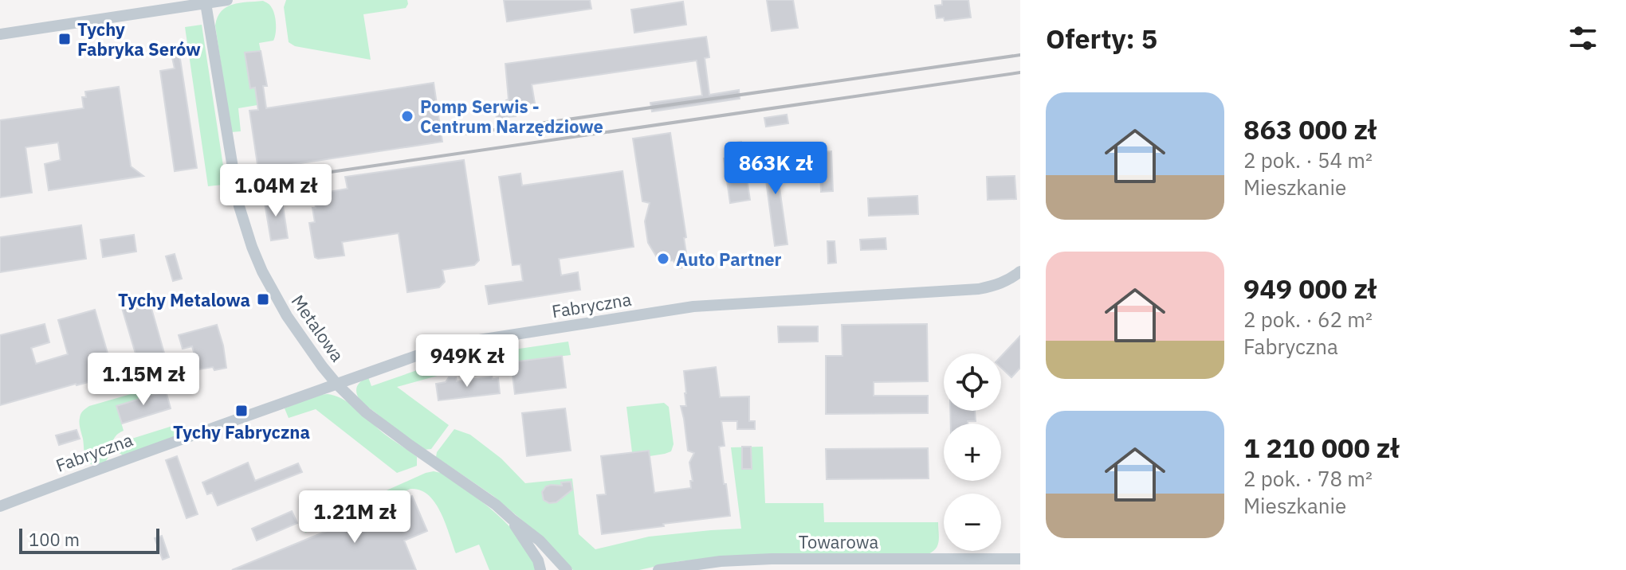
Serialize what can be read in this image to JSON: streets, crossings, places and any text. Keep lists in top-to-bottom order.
{
  "streets": {
    "street": ["Fabryczna", "Metalowa", "Towarowa"]
  },
  "crossings": [
    ["Fabryczna", "Metalowa"]
  ],
  "places": {
    "transit": ["Tychy Fabryka Serów", "Tychy Metalowa", "Tychy Fabryczna"],
    "other": ["Pomp Serwis - Centrum Narzędziowe", "Auto Partner"]
  },
  "scale_bar": "100 m",
  "page": {
    "heading": "Oferty: 5",
    "list": [
      {
        "name": "863 000 zł",
        "note": "2 pok. · 54 m² · Mieszkanie"
      },
      {
        "name": "949 000 zł",
        "note": "2 pok. · 62 m² · Fabryczna"
      },
      {
        "name": "1 210 000 zł",
        "note": "2 pok. · 78 m² · Mieszkanie"
      }
    ],
    "price": [
      "863K zł",
      "1.04M zł",
      "949K zł",
      "1.15M zł",
      "1.21M zł"
    ],
    "map_buttons": ["+", "−"],
    "scale": "100 m"
  }
}
